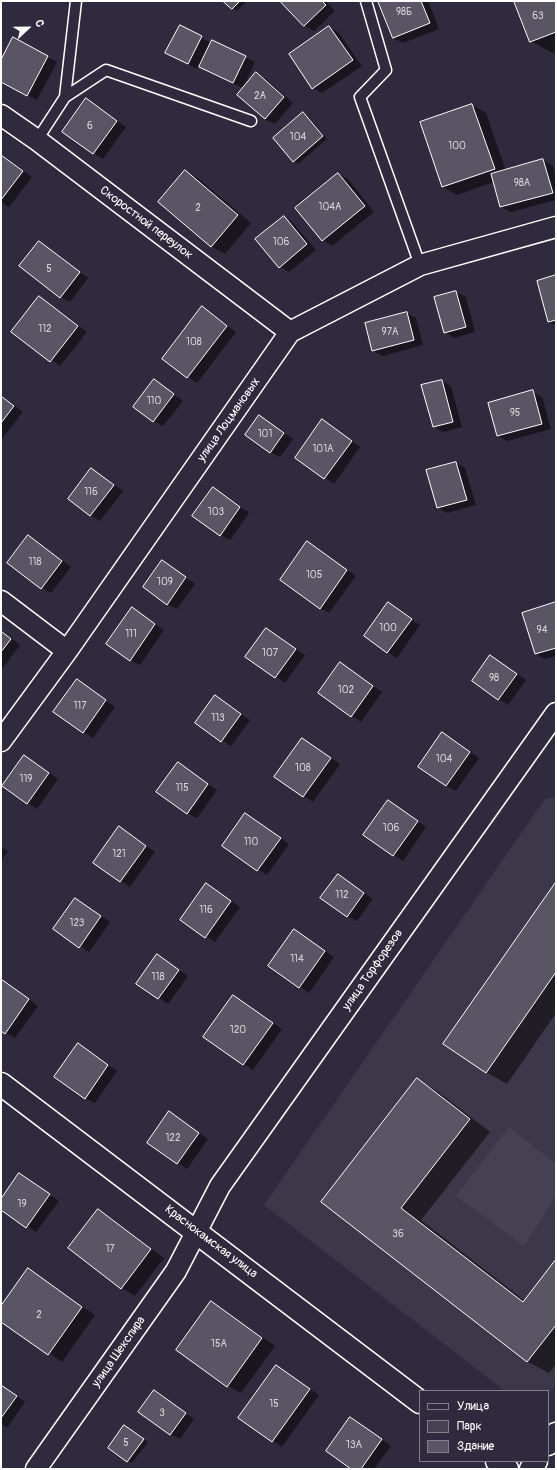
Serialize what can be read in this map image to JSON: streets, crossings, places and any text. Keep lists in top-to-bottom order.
{
  "streets": {
    "street": [
      "Скоростной переулок",
      "улица Лоцмановых",
      "улица Торфорезов",
      "Краснокамская улица",
      "улица Шекспира"
    ]
  },
  "crossings": [
    ["Скоростной переулок", "улица Лоцмановых"],
    ["улица Торфорезов", "Краснокамская улица"],
    ["улица Торфорезов", "улица Шекспира"],
    ["Краснокамская улица", "улица Шекспира"]
  ],
  "house_numbers": [
    "98Б",
    "63",
    "2А",
    "6",
    "104",
    "100",
    "98А",
    "104А",
    "2",
    "106",
    "5",
    "112",
    "97А",
    "108",
    "110",
    "95",
    "101",
    "101А",
    "116",
    "103",
    "118",
    "105",
    "109",
    "100",
    "94",
    "111",
    "107",
    "98",
    "102",
    "117",
    "113",
    "104",
    "108",
    "119",
    "115",
    "106",
    "110",
    "121",
    "112",
    "116",
    "123",
    "114",
    "118",
    "120",
    "122",
    "19",
    "36",
    "17",
    "2",
    "15А",
    "15",
    "3",
    "5",
    "13А"
  ],
  "legend": ["Улица", "Парк", "Здание"],
  "north": "right"
}
